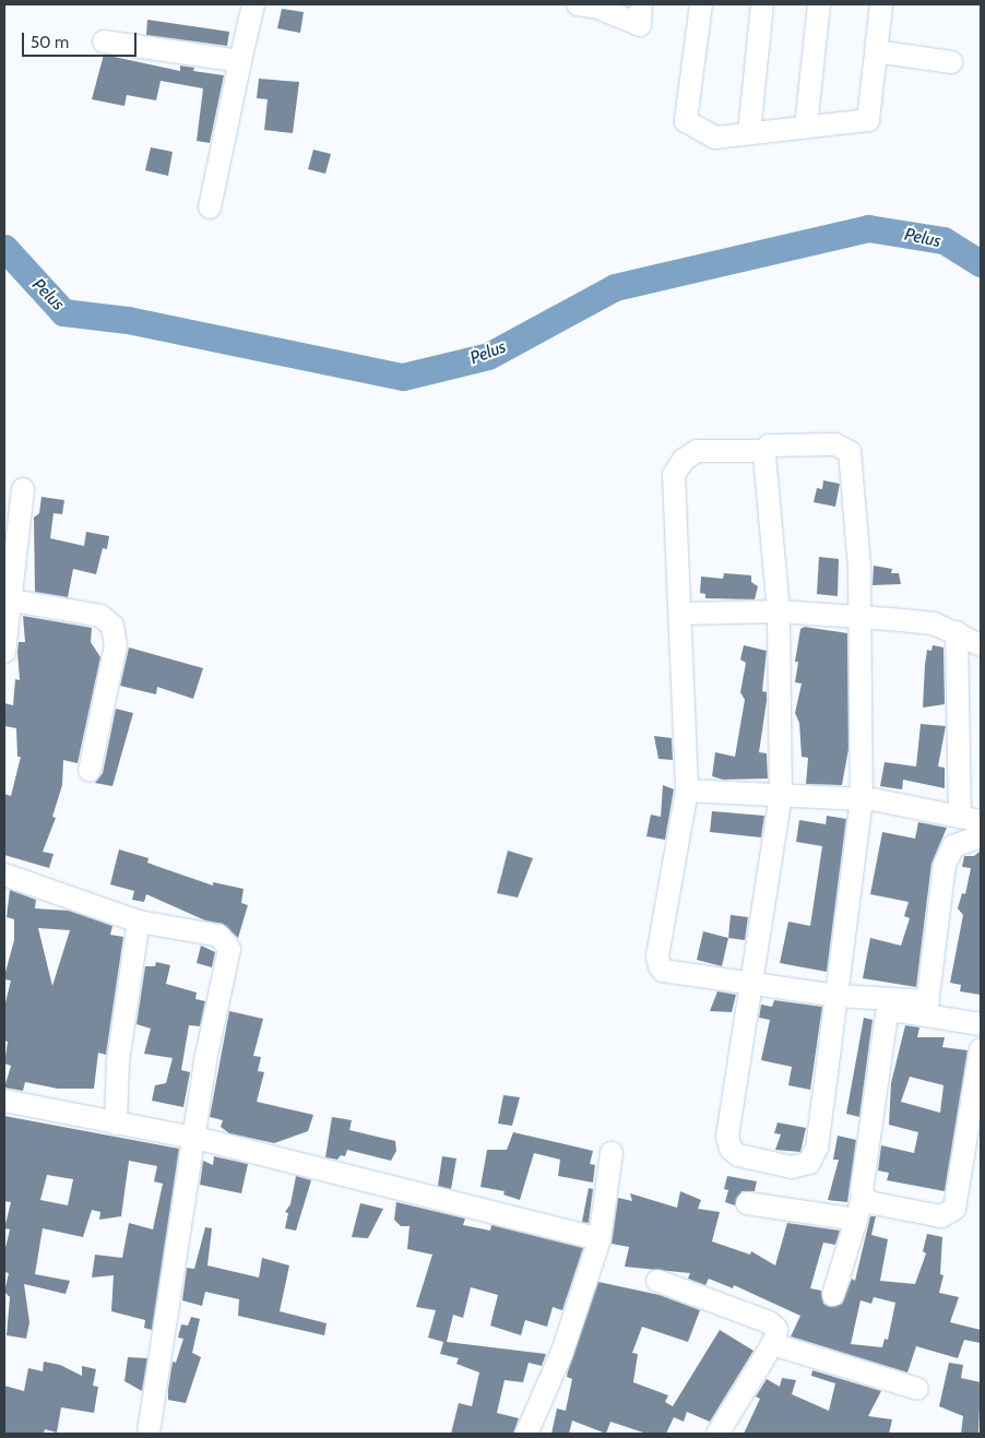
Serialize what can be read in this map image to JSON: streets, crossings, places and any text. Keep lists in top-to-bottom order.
{
  "water": ["Pelus"],
  "scale_bar": "50 m"
}
